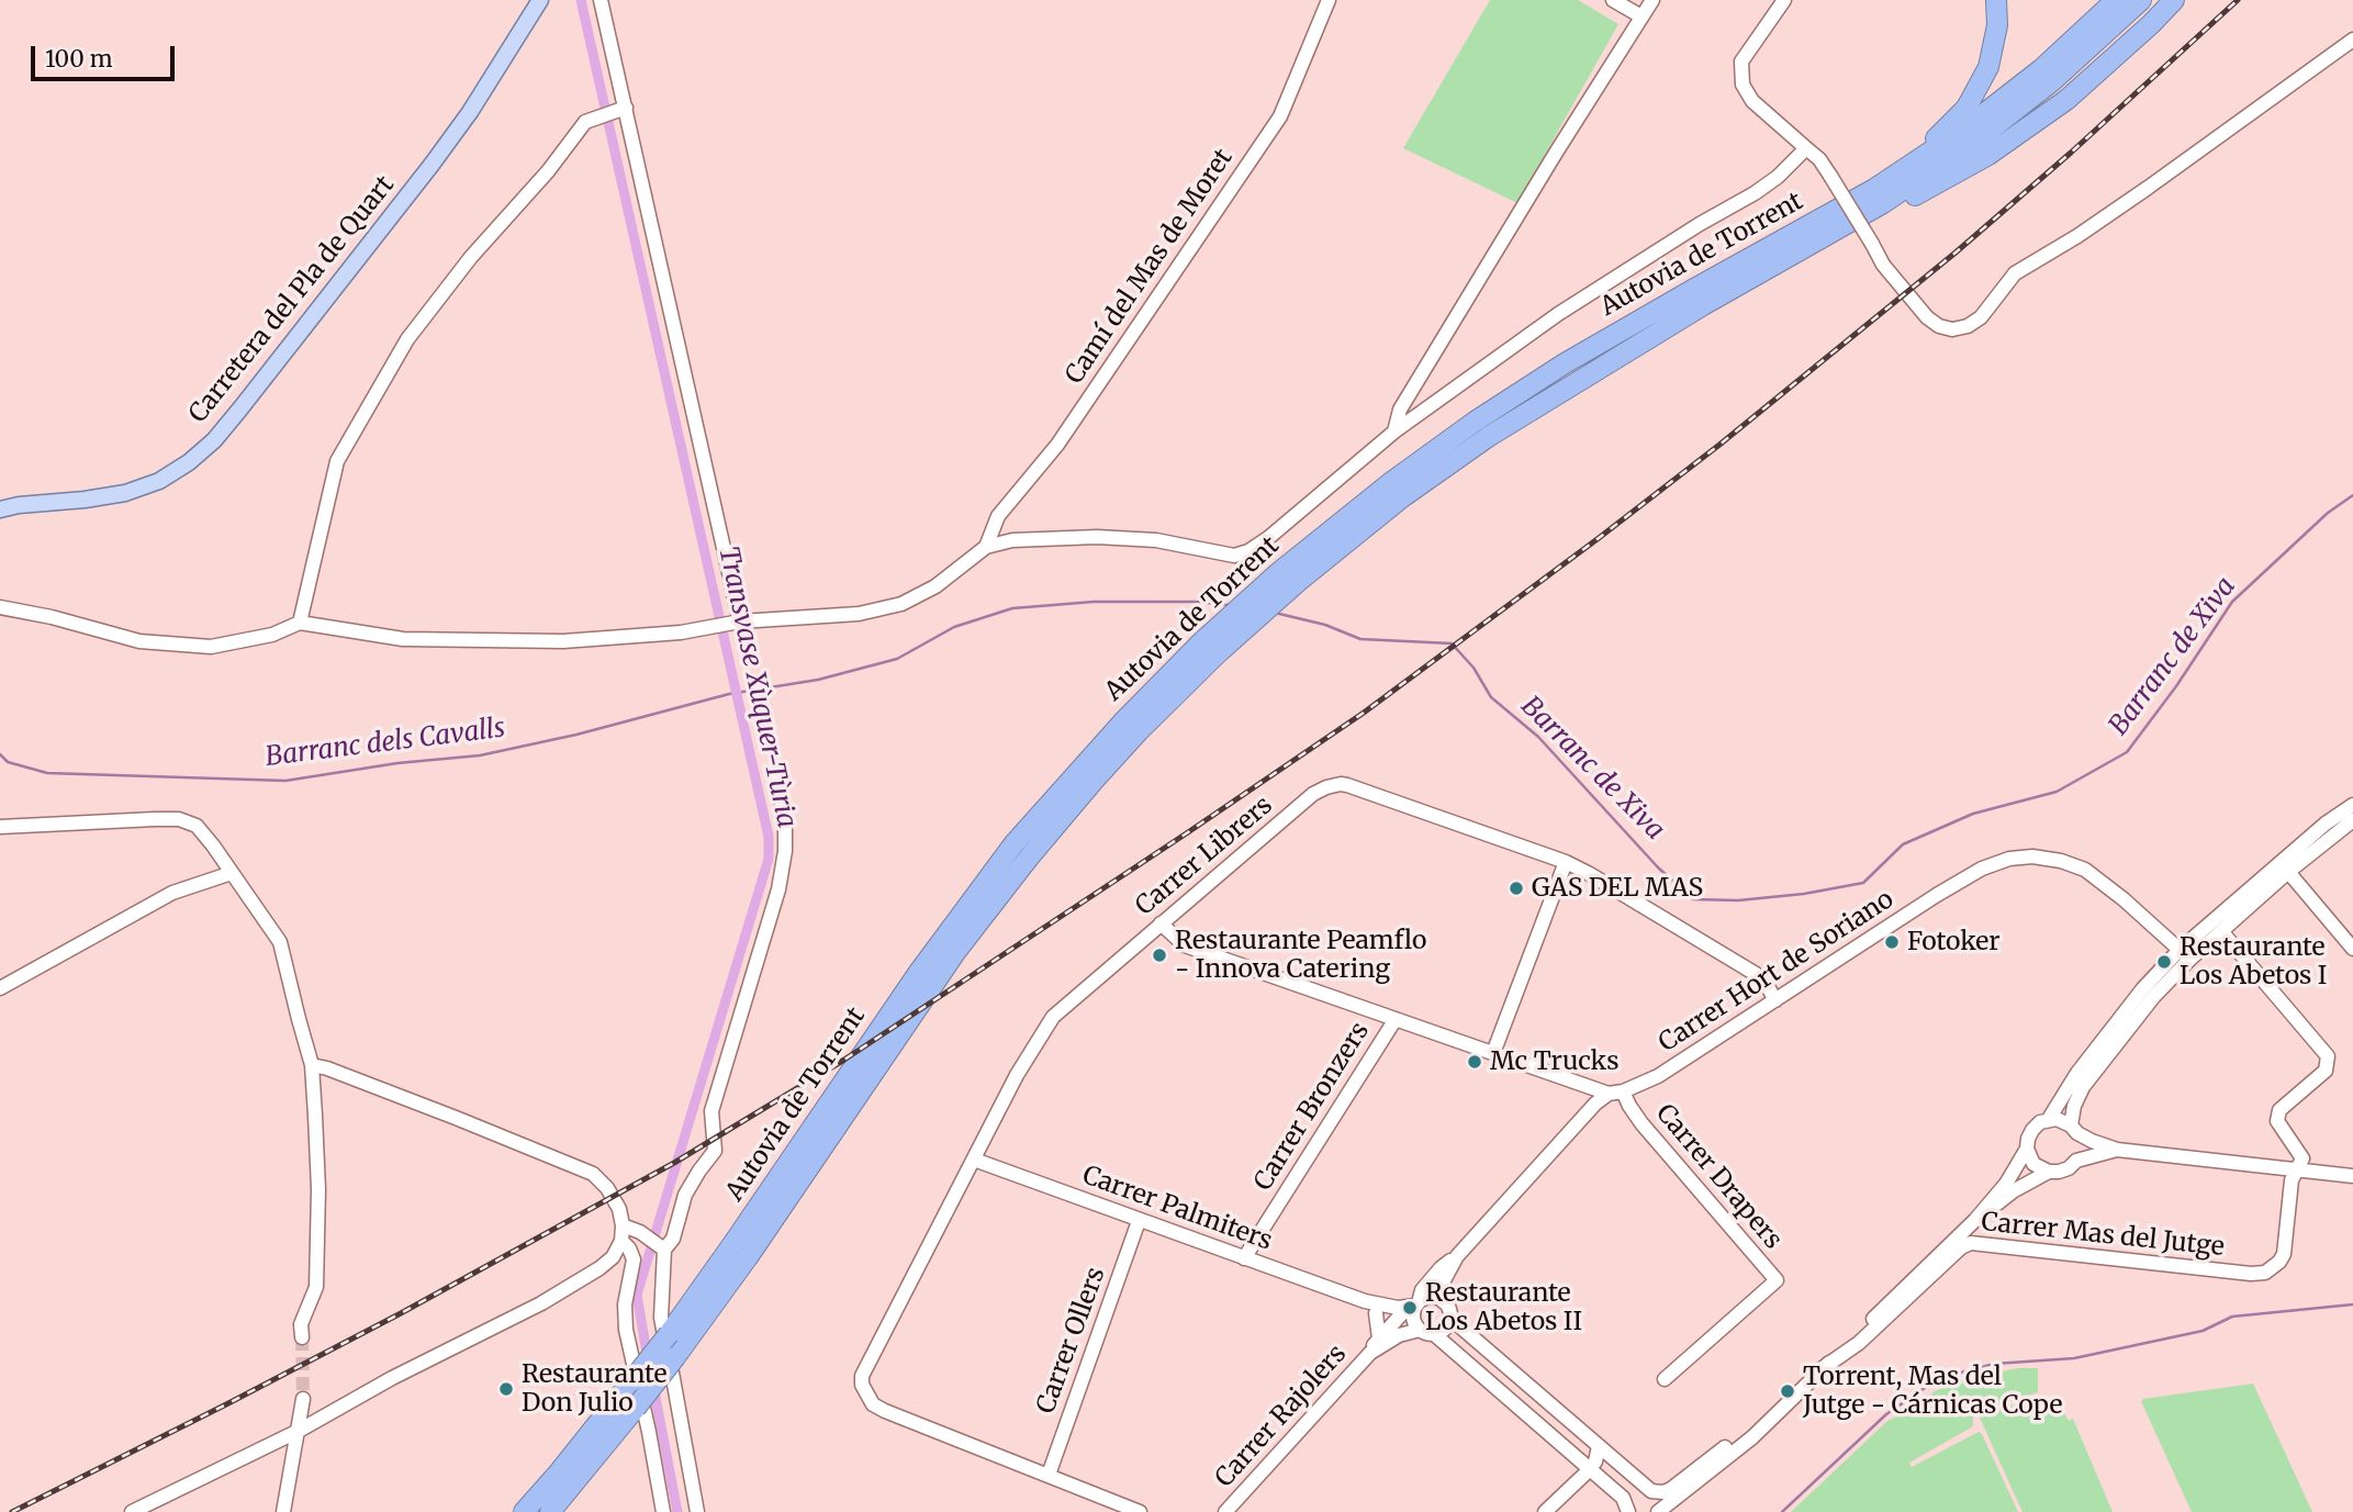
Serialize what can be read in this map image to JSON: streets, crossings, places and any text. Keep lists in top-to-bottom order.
{
  "streets": {
    "highway": ["Autovia de Torrent"],
    "main road": ["Carretera del Pla de Quart"],
    "street": [
      "Camí del Mas de Moret",
      "Carrer Librers",
      "Carrer Hort de Soriano",
      "Carrer Bronzers",
      "Carrer Drapers",
      "Carrer Palmiters",
      "Carrer Mas del Jutge",
      "Carrer Ollers",
      "Carrer Rajolers"
    ]
  },
  "crossings": [
    ["Carrer Librers", "Carrer Hort de Soriano"],
    ["Carrer Librers", "Carrer Palmiters"],
    ["Carrer Librers", "Carrer Ollers"],
    ["Carrer Hort de Soriano", "Carrer Drapers"],
    ["Carrer Hort de Soriano", "Carrer Rajolers"],
    ["Carrer Bronzers", "Carrer Palmiters"],
    ["Carrer Drapers", "Carrer Rajolers"],
    ["Carrer Palmiters", "Carrer Ollers"],
    ["Carrer Palmiters", "Carrer Rajolers"]
  ],
  "water": ["Barranc de Xiva", "Transvase Xùquer-Tùria", "Barranc dels Cavalls"],
  "places": [
    "GAS DEL MAS",
    "Fotoker",
    "Restaurante Peamflo - Innova Catering",
    "Restaurante Los Abetos I",
    "Mc Trucks",
    "Restaurante Los Abetos II",
    "Restaurante Don Julio",
    "Torrent, Mas del Jutge - Cárnicas Cope"
  ],
  "scale_bar": "100 m"
}
